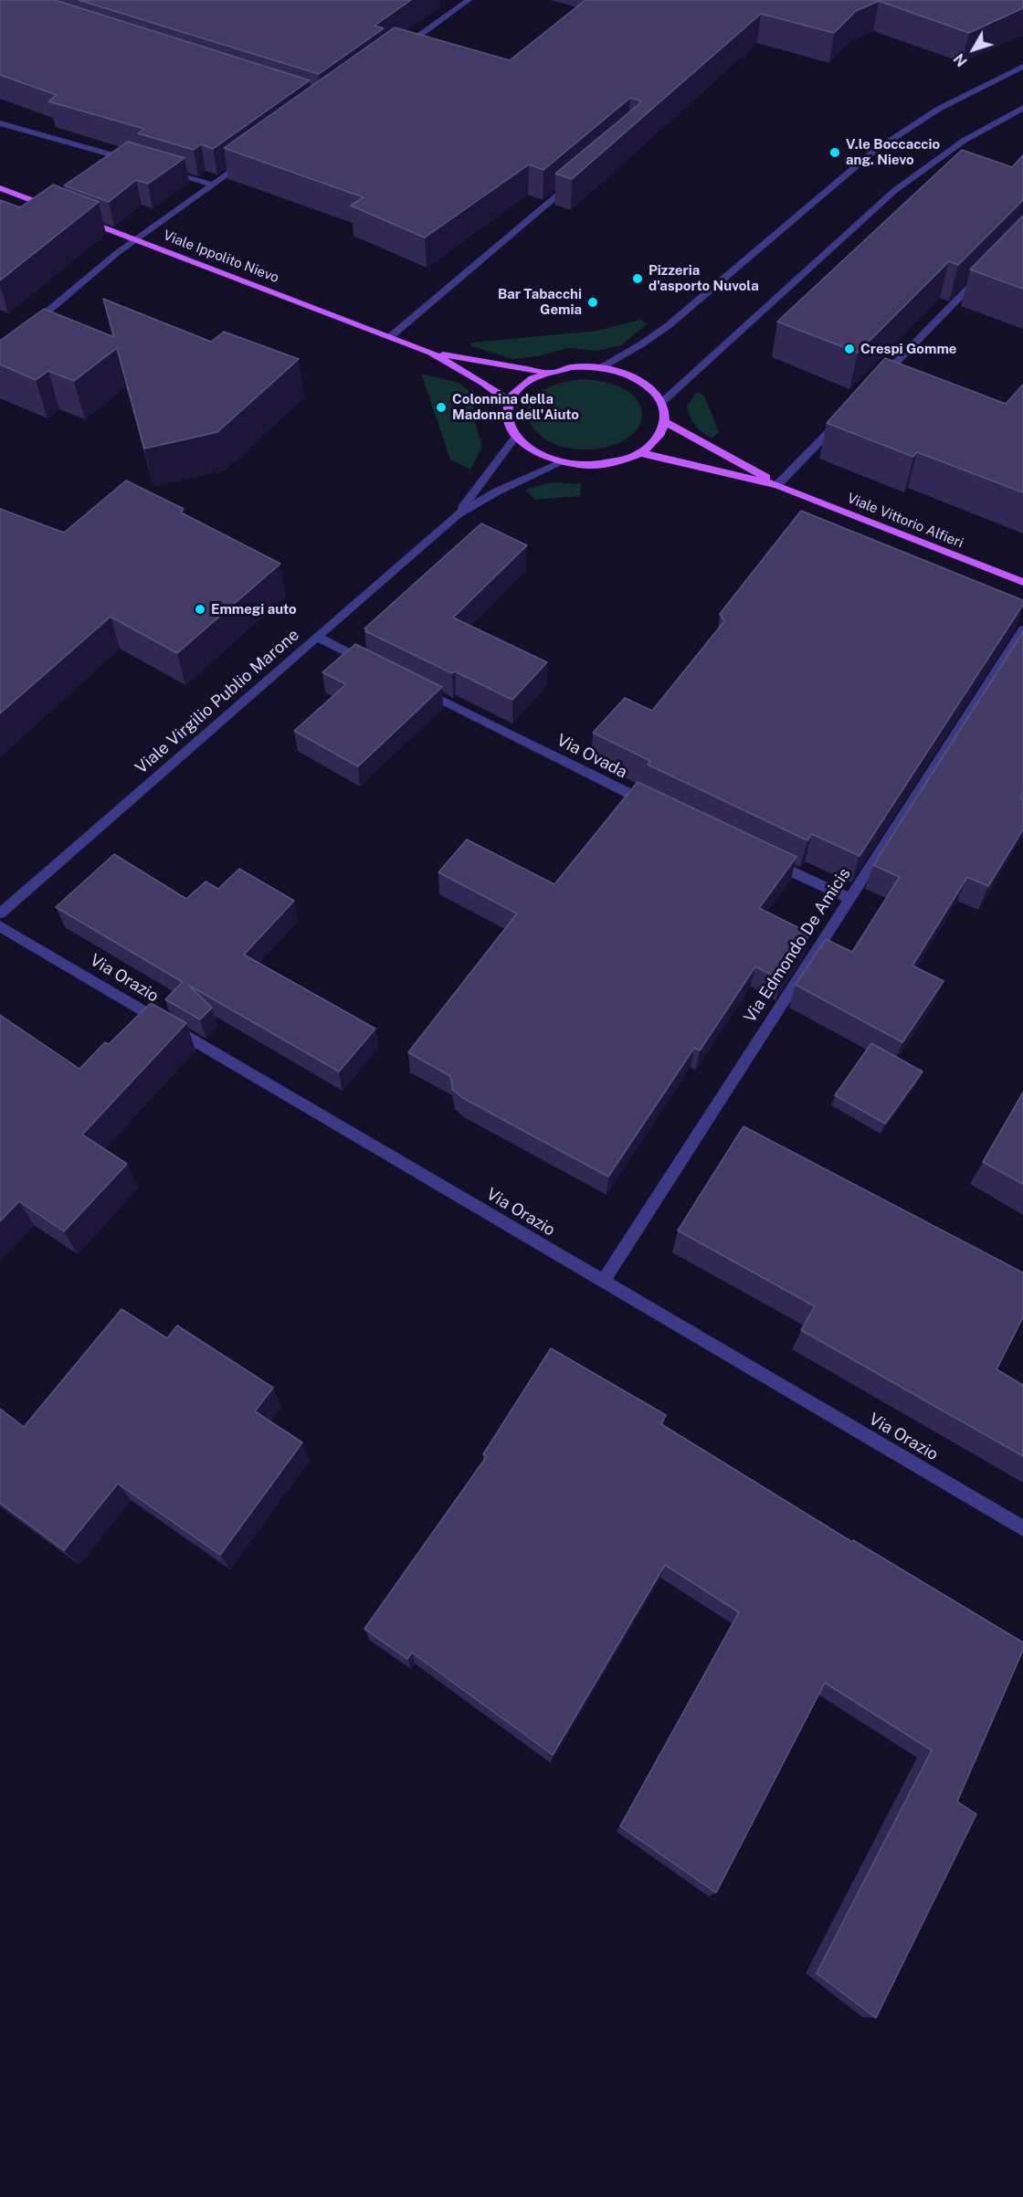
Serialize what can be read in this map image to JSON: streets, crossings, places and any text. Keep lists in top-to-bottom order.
{
  "streets": {
    "main road": ["Viale Ippolito Nievo", "Viale Vittorio Alfieri"],
    "street": [
      "Viale Virgilio Publio Marone",
      "Via Ovada",
      "Via Edmondo De Amicis",
      "Via Orazio"
    ]
  },
  "crossings": [
    ["Viale Ippolito Nievo", "Viale Vittorio Alfieri"],
    ["Viale Ippolito Nievo", "Viale Virgilio Publio Marone"],
    ["Viale Vittorio Alfieri", "Viale Virgilio Publio Marone"],
    ["Via Edmondo De Amicis", "Via Orazio"]
  ],
  "places": [
    "V.le Boccaccio ang. Nievo",
    "Pizzeria d'asporto Nuvola",
    "Bar Tabacchi Gemia",
    "Crespi Gomme",
    "Colonnina della Madonna dell'Aiuto",
    "Emmegi auto"
  ],
  "north": "bottom left"
}
